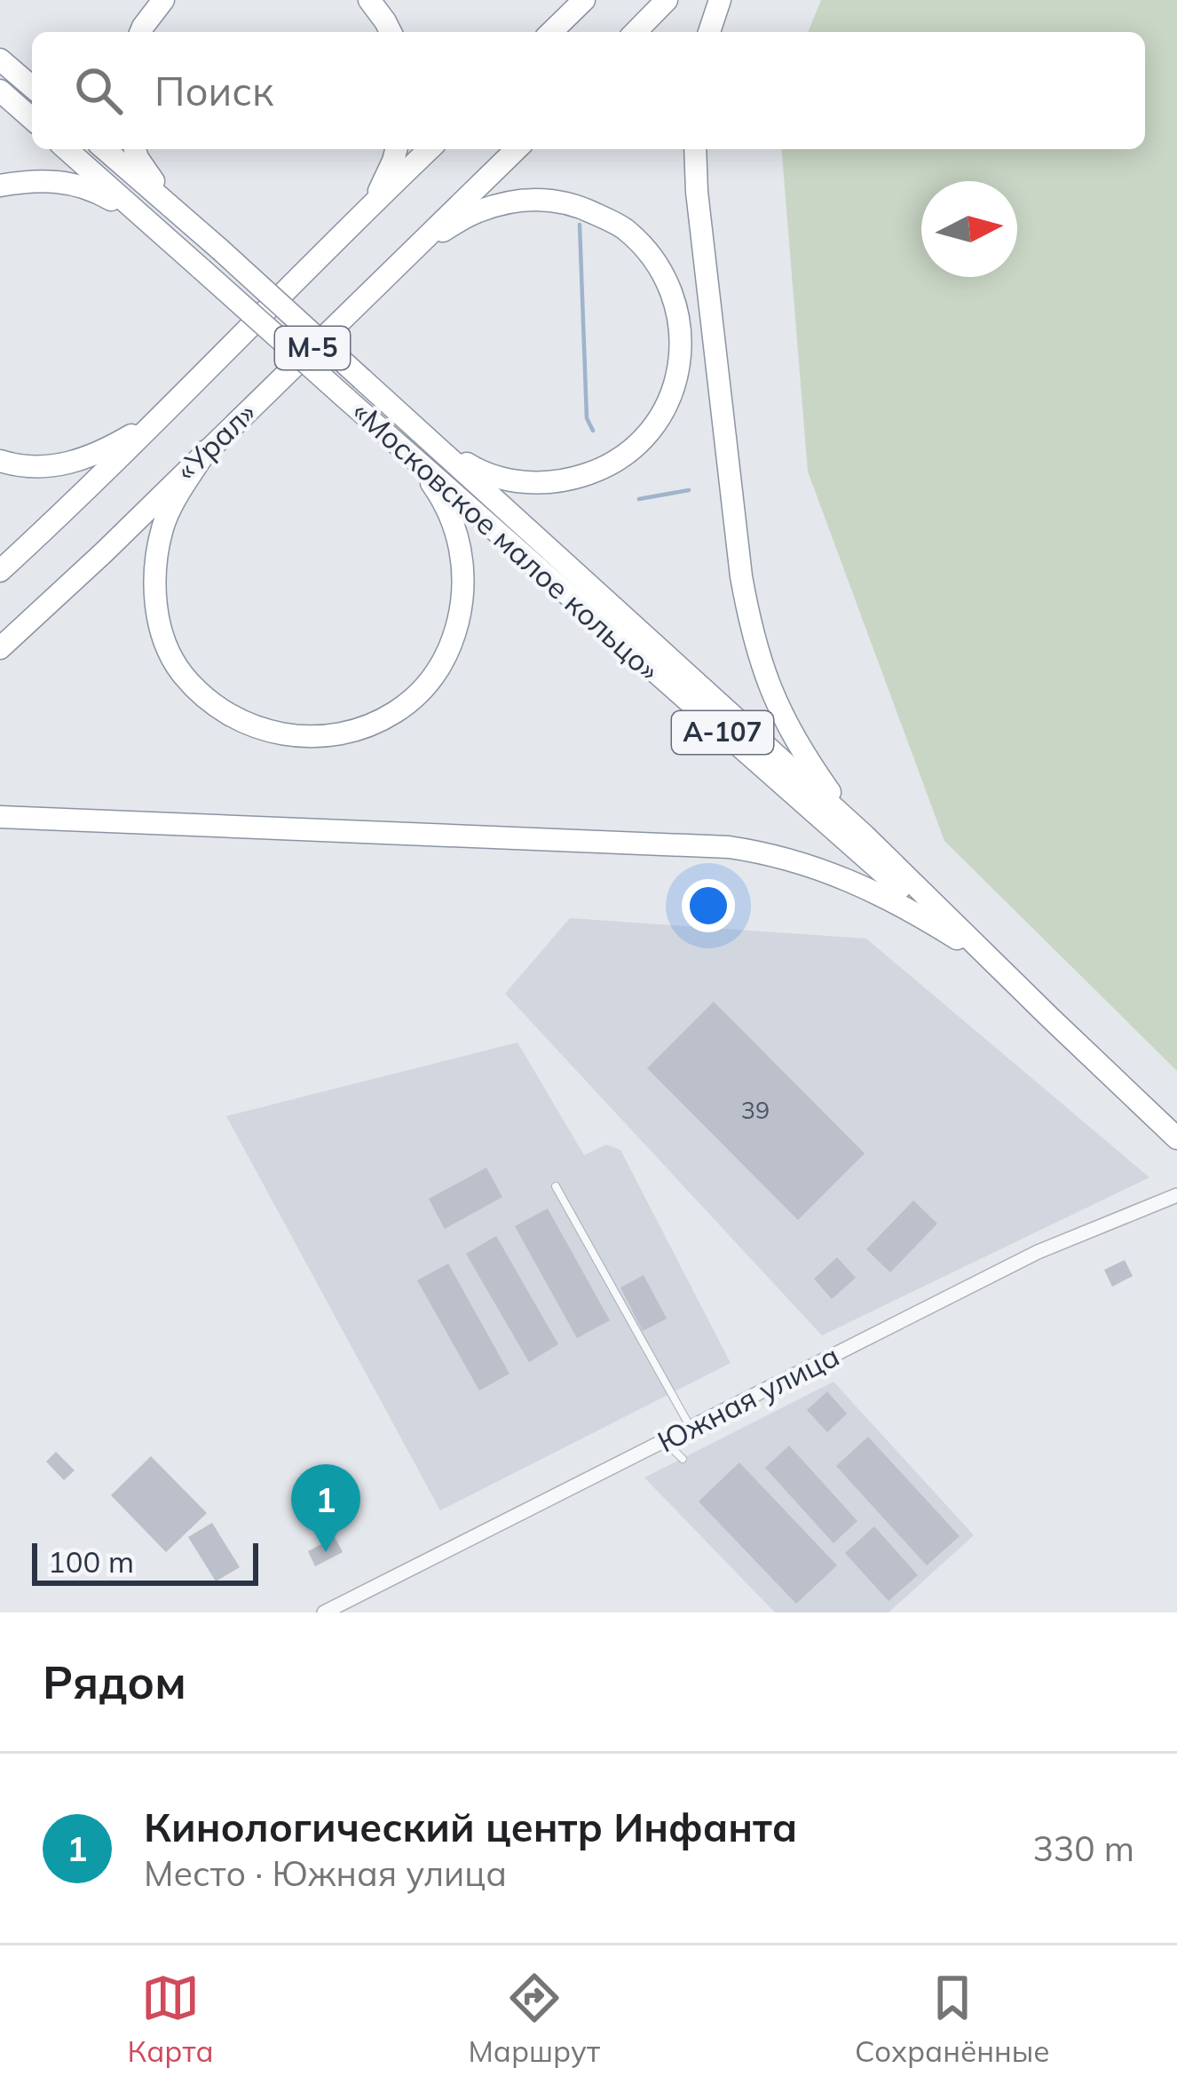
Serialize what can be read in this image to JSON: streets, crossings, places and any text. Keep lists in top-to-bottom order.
{
  "streets": {
    "highway": [
      "М-5",
      "«Урал»",
      "«Московское малое кольцо»",
      "А-107"
    ],
    "street": ["Южная улица"]
  },
  "house_numbers": ["39"],
  "scale_bar": "100 m",
  "north": "right",
  "page": {
    "search": "Поиск",
    "pins": "1",
    "scale": "100 m",
    "heading": "Рядом",
    "list": [
      {
        "mark": "1",
        "name": "Кинологический центр Инфанта",
        "note": "Место · Южная улица",
        "value": "330 m"
      }
    ],
    "nav": ["Карта", "Маршрут", "Сохранённые"]
  }
}
